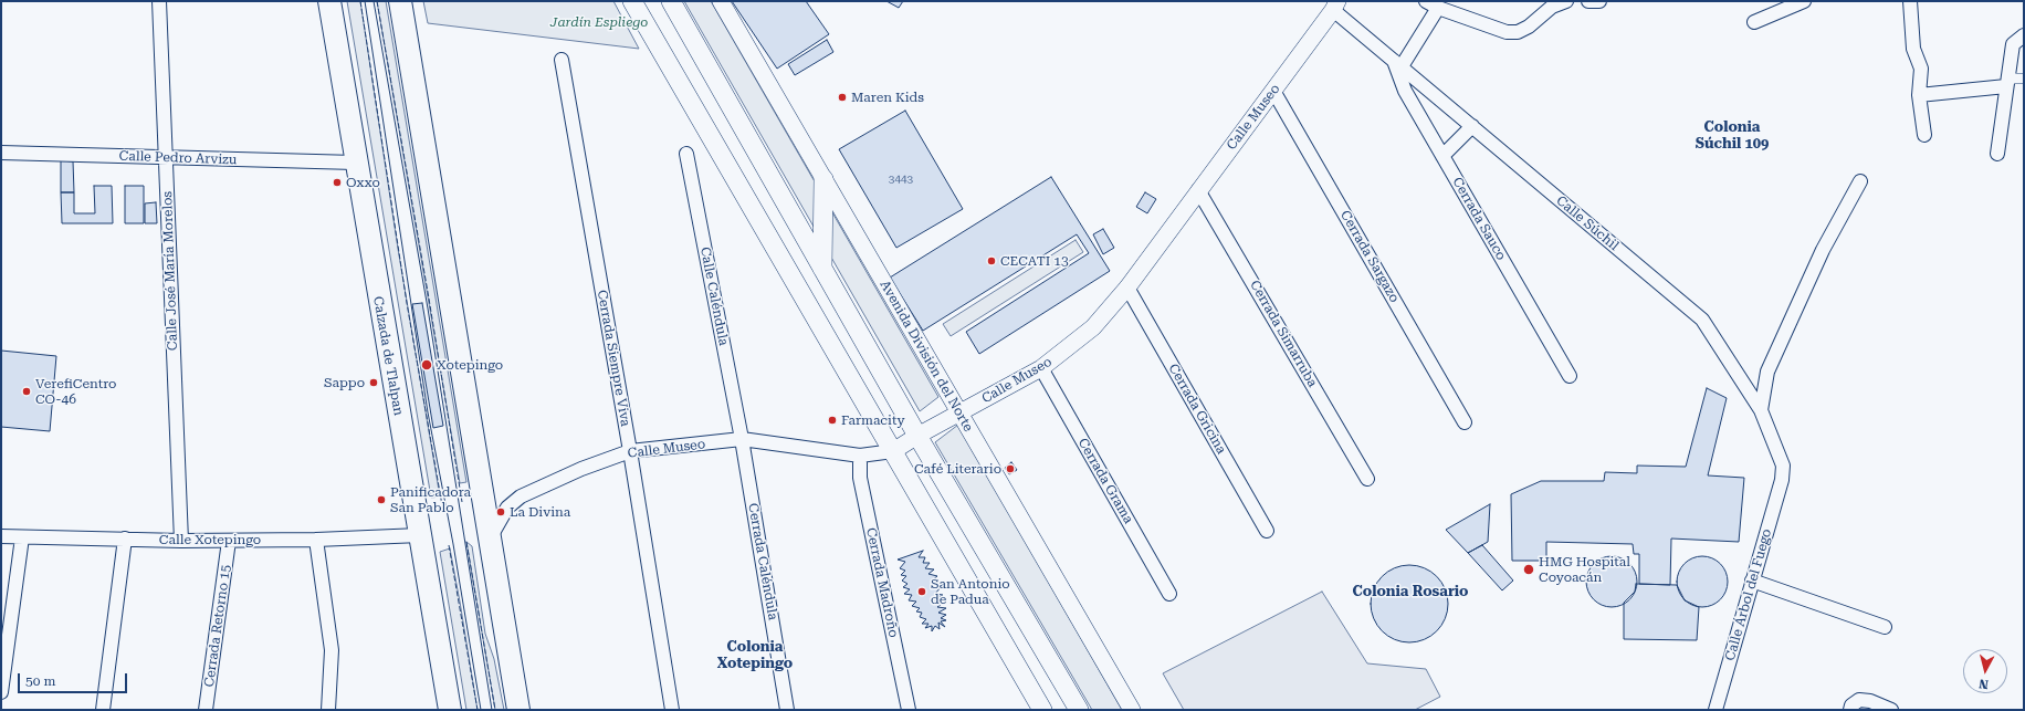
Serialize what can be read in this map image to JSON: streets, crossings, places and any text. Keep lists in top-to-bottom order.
{
  "streets": {
    "highway": ["Calzada de Tlalpan"],
    "street": [
      "Calle Museo",
      "Calle Pedro Arvizu",
      "Cerrada Sauco",
      "Calle Súchil",
      "Cerrada Sargazo",
      "Calle José María Morelos",
      "Calle Caléndula",
      "Cerrada Simarruba",
      "Avenida División del Norte",
      "Cerrada Siempre Viva",
      "Cerrada Gricina",
      "Cerrada Grama",
      "Calle Xotepingo",
      "Cerrada Caléndula",
      "Cerrada Madroño",
      "Calle Árbol del Fuego",
      "Cerrada Retorno 15"
    ]
  },
  "crossings": [
    ["Calle Museo", "Calle Súchil"],
    ["Calle Museo", "Cerrada Sargazo"],
    ["Calle Museo", "Calle Caléndula"],
    ["Calle Museo", "Cerrada Simarruba"],
    ["Calle Museo", "Avenida División del Norte"],
    ["Calle Museo", "Cerrada Siempre Viva"],
    ["Calle Museo", "Cerrada Gricina"],
    ["Calle Museo", "Cerrada Grama"],
    ["Calle Museo", "Cerrada Caléndula"],
    ["Calle Museo", "Cerrada Madroño"],
    ["Calle Pedro Arvizu", "Calle José María Morelos"],
    ["Calle Pedro Arvizu", "Calzada de Tlalpan"],
    ["Cerrada Sauco", "Calle Súchil"],
    ["Calle Súchil", "Calle Árbol del Fuego"],
    ["Calle José María Morelos", "Calle Xotepingo"],
    ["Calle Caléndula", "Cerrada Caléndula"],
    ["Calzada de Tlalpan", "Calle Xotepingo"],
    ["Calle Xotepingo", "Cerrada Retorno 15"]
  ],
  "districts": ["Colonia Súchil 109", "Colonia Rosario", "Colonia Xotepingo"],
  "parks": ["Jardín Espliego"],
  "places": [
    "Maren Kids",
    "Oxxo",
    "CECATI 13",
    "Xotepingo",
    "Sappo",
    "VerefiCentro CO-46",
    "Farmacity",
    "Café Literario",
    "Panificadora San Pablo",
    "La Divina",
    "HMG Hospital Coyoacán",
    "San Antonio de Padua"
  ],
  "house_numbers": ["3443"],
  "scale_bar": "50 m",
  "north": "bottom"
}
